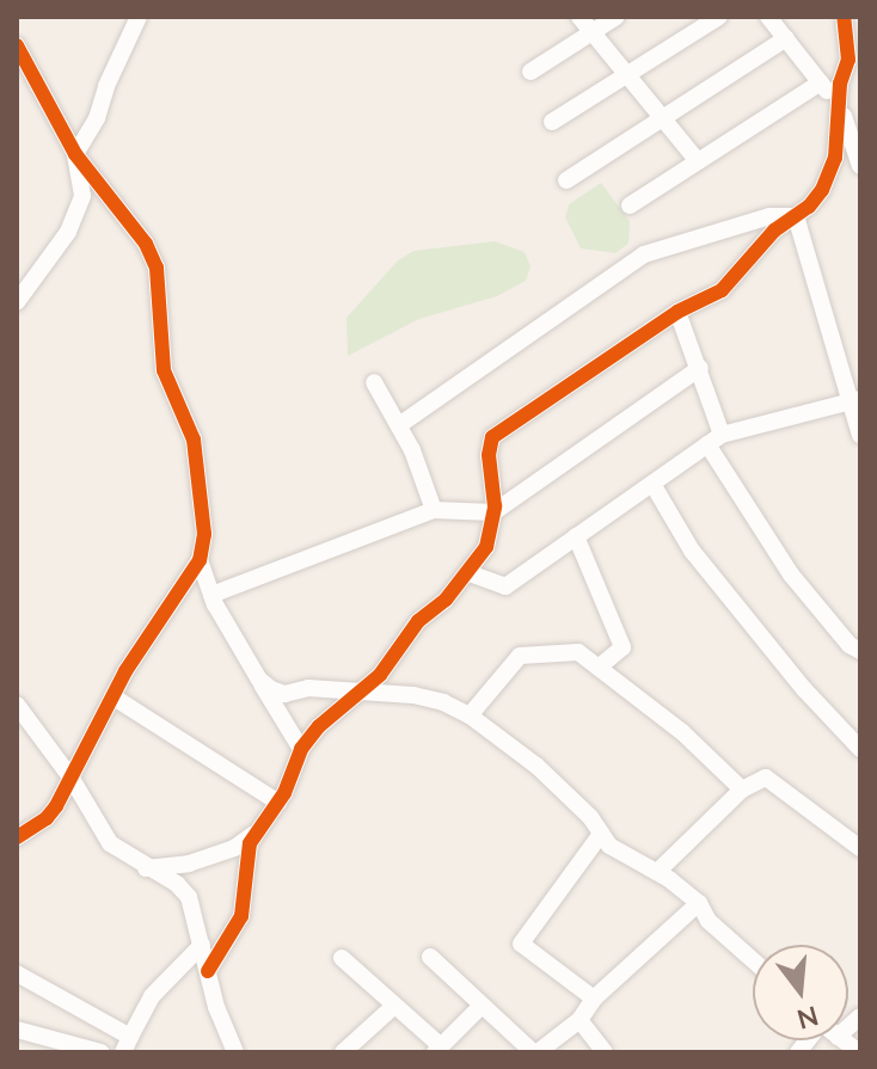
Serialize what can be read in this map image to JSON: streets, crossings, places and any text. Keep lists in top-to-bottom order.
{
  "north": "bottom"
}
